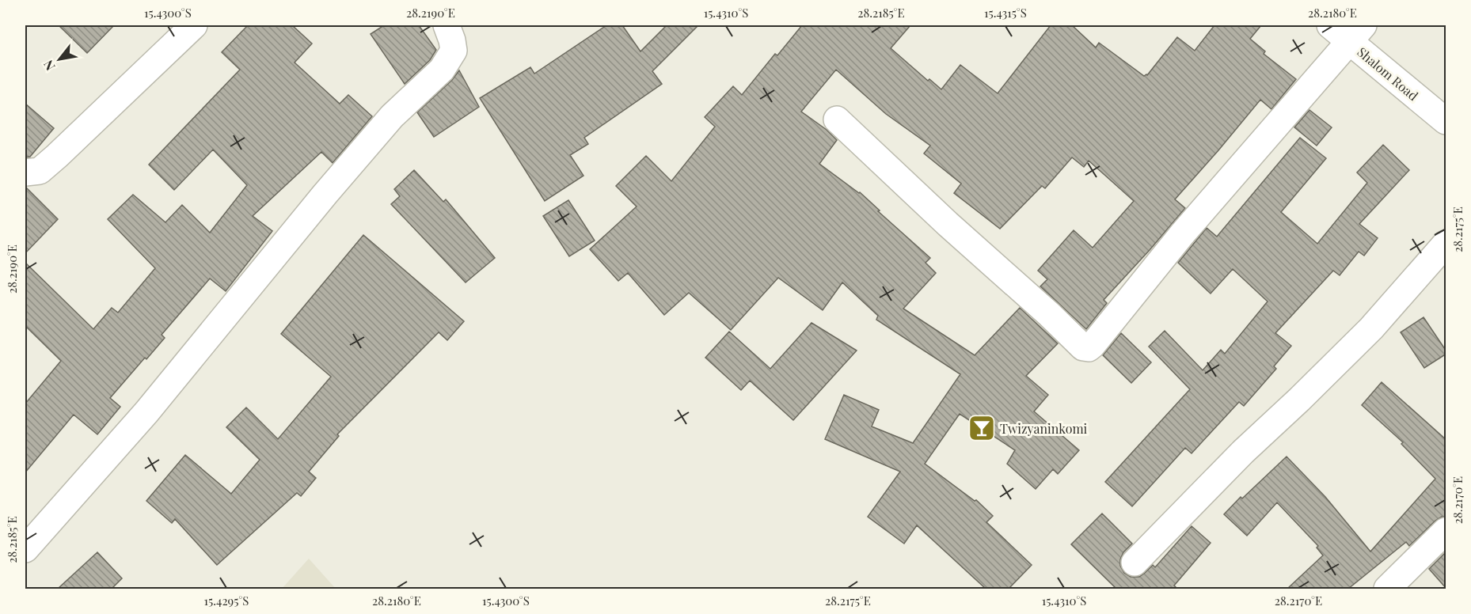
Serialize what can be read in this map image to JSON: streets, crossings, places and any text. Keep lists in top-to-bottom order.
{
  "streets": {
    "street": ["Shalom Road"]
  },
  "places": {
    "bar": ["Twizyaninkomi"]
  },
  "north": "bottom left",
  "coordinates": [
    "15.4300°S",
    "28.2190°E",
    "15.4310°S",
    "28.2185°E",
    "15.4315°S",
    "28.2180°E",
    "28.2175°E",
    "28.2170°E",
    "15.4295°S"
  ]
}
